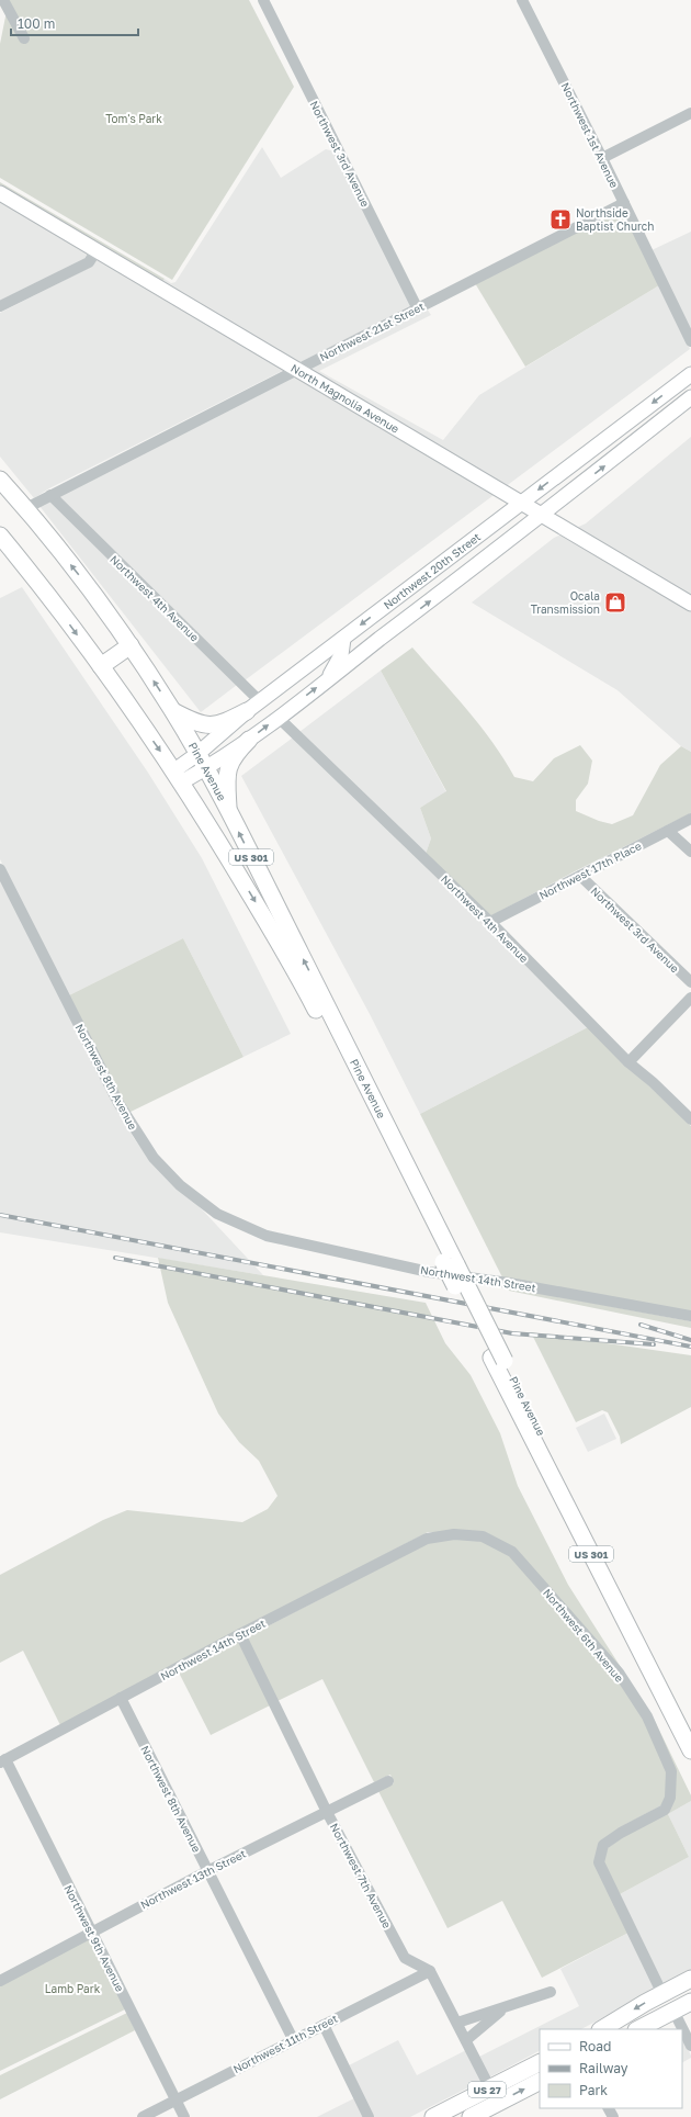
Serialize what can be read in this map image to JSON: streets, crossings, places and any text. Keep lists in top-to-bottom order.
{
  "streets": {
    "highway": ["Pine Avenue", "US 301", "US 27"],
    "main road": ["North Magnolia Avenue", "Northwest 20th Street"],
    "street": [
      "Northwest 1st Avenue",
      "Northwest 3rd Avenue",
      "Northwest 21st Street",
      "Northwest 4th Avenue",
      "Northwest 17th Place",
      "Northwest 8th Avenue",
      "Northwest 14th Street",
      "Northwest 6th Avenue",
      "Northwest 7th Avenue",
      "Northwest 13th Street",
      "Northwest 9th Avenue",
      "Northwest 11th Street"
    ]
  },
  "crossings": [
    ["Northwest 1st Avenue", "Northwest 21st Street"],
    ["Northwest 3rd Avenue", "Northwest 21st Street"],
    ["Northwest 3rd Avenue", "Northwest 17th Place"],
    ["Northwest 21st Street", "North Magnolia Avenue"],
    ["Northwest 21st Street", "Northwest 4th Avenue"],
    ["Northwest 21st Street", "Pine Avenue"],
    ["North Magnolia Avenue", "Northwest 20th Street"],
    ["Northwest 20th Street", "Northwest 4th Avenue"],
    ["Northwest 20th Street", "Pine Avenue"],
    ["Northwest 4th Avenue", "Northwest 17th Place"],
    ["Northwest 8th Avenue", "Northwest 14th Street"],
    ["Northwest 8th Avenue", "Northwest 13th Street"],
    ["Northwest 8th Avenue", "Northwest 11th Street"],
    ["Northwest 14th Street", "Northwest 6th Avenue"],
    ["Northwest 14th Street", "Northwest 7th Avenue"],
    ["Northwest 14th Street", "Northwest 9th Avenue"],
    ["Northwest 7th Avenue", "Northwest 13th Street"],
    ["Northwest 7th Avenue", "Northwest 11th Street"],
    ["Northwest 13th Street", "Northwest 9th Avenue"],
    ["Northwest 9th Avenue", "Northwest 11th Street"]
  ],
  "parks": ["Tom's Park", "Lamb Park"],
  "places": {
    "church": ["Northside Baptist Church"],
    "shop": ["Ocala Transmission"]
  },
  "legend": ["Road", "Railway", "Park"],
  "scale_bar": "100 m"
}
